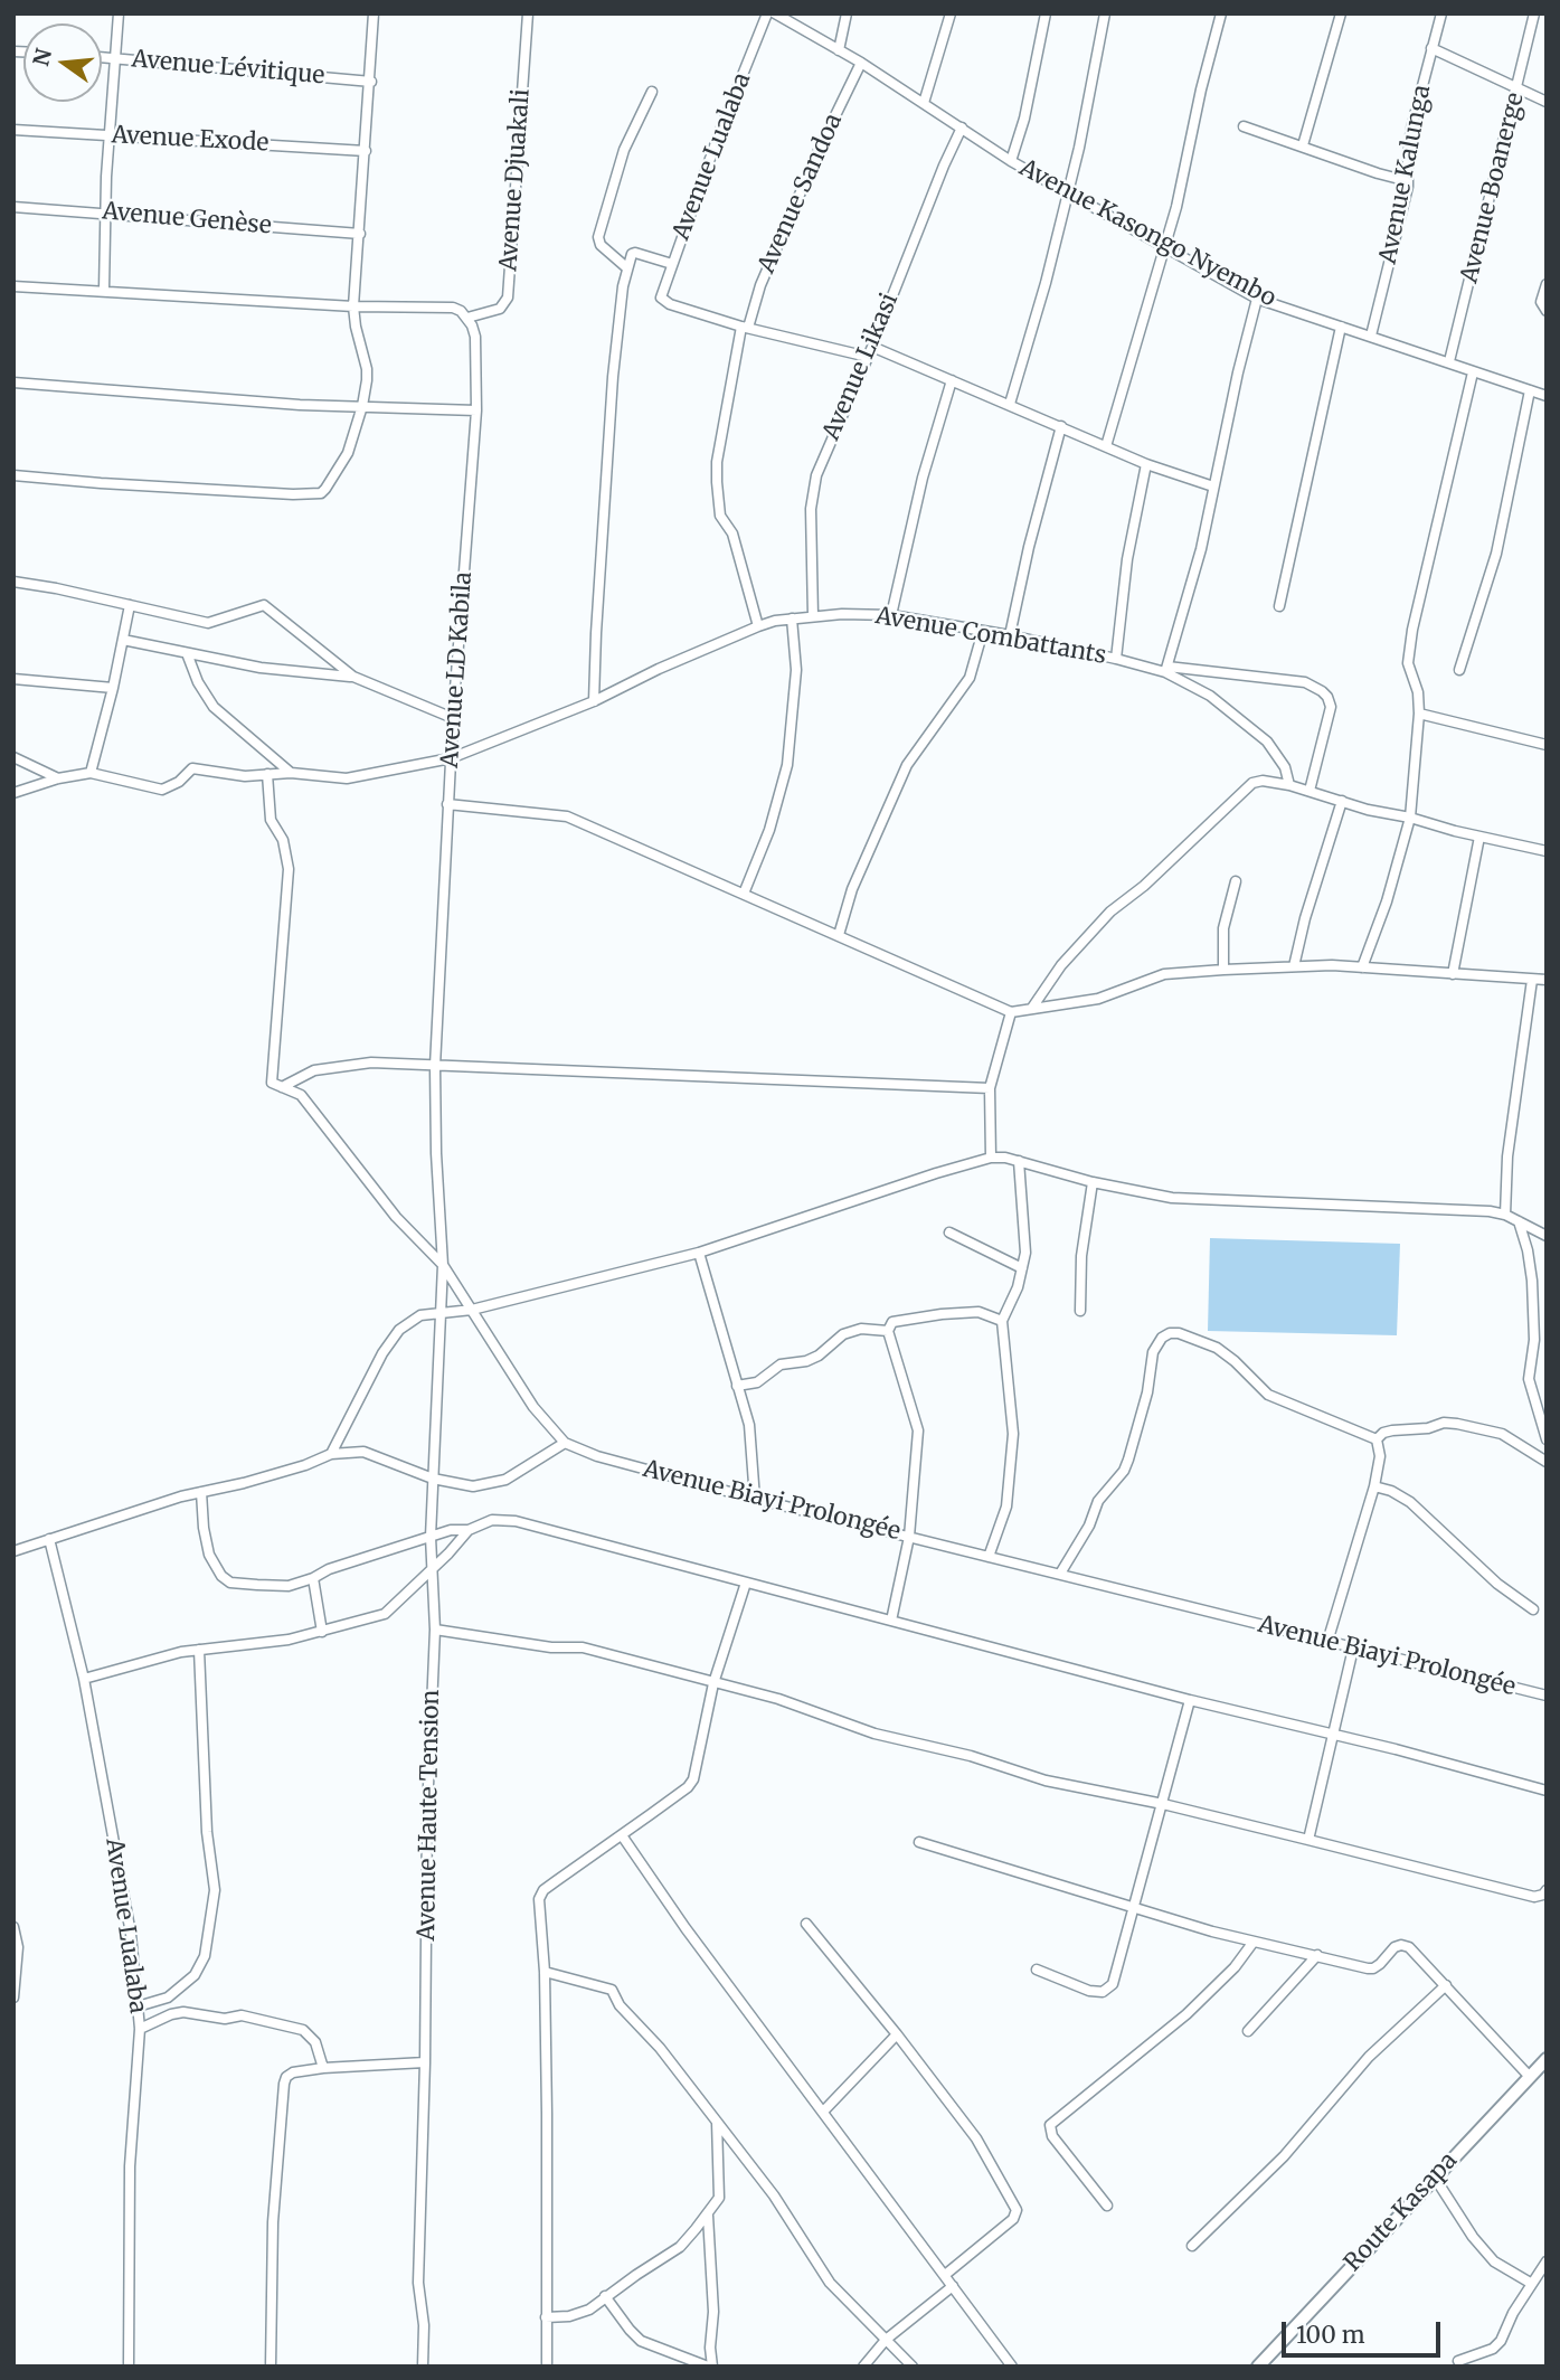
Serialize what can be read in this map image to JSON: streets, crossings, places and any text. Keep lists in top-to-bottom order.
{
  "streets": {
    "main road": ["Route Kasapa"],
    "street": [
      "Avenue Lévitique",
      "Avenue Exode",
      "Avenue Lualaba",
      "Avenue Kalunga",
      "Avenue Djuakali",
      "Avenue Boanerge",
      "Avenue Sandoa",
      "Avenue Genèse",
      "Avenue Kasongo Nyembo",
      "Avenue Likasi",
      "Avenue Combattants",
      "Avenue LD Kabila",
      "Avenue Biayi Prolongée",
      "Avenue Haute Tension"
    ]
  },
  "crossings": [
    ["Avenue Lualaba", "Avenue Sandoa"],
    ["Avenue Kalunga", "Avenue Kasongo Nyembo"],
    ["Avenue Djuakali", "Avenue LD Kabila"],
    ["Avenue Boanerge", "Avenue Kasongo Nyembo"],
    ["Avenue Sandoa", "Avenue Kasongo Nyembo"],
    ["Avenue Sandoa", "Avenue Combattants"],
    ["Avenue Kasongo Nyembo", "Avenue Likasi"],
    ["Avenue Likasi", "Avenue Combattants"],
    ["Avenue Combattants", "Avenue LD Kabila"],
    ["Avenue LD Kabila", "Avenue Biayi Prolongée"],
    ["Avenue LD Kabila", "Avenue Haute Tension"]
  ],
  "scale_bar": "100 m",
  "north": "left"
}
